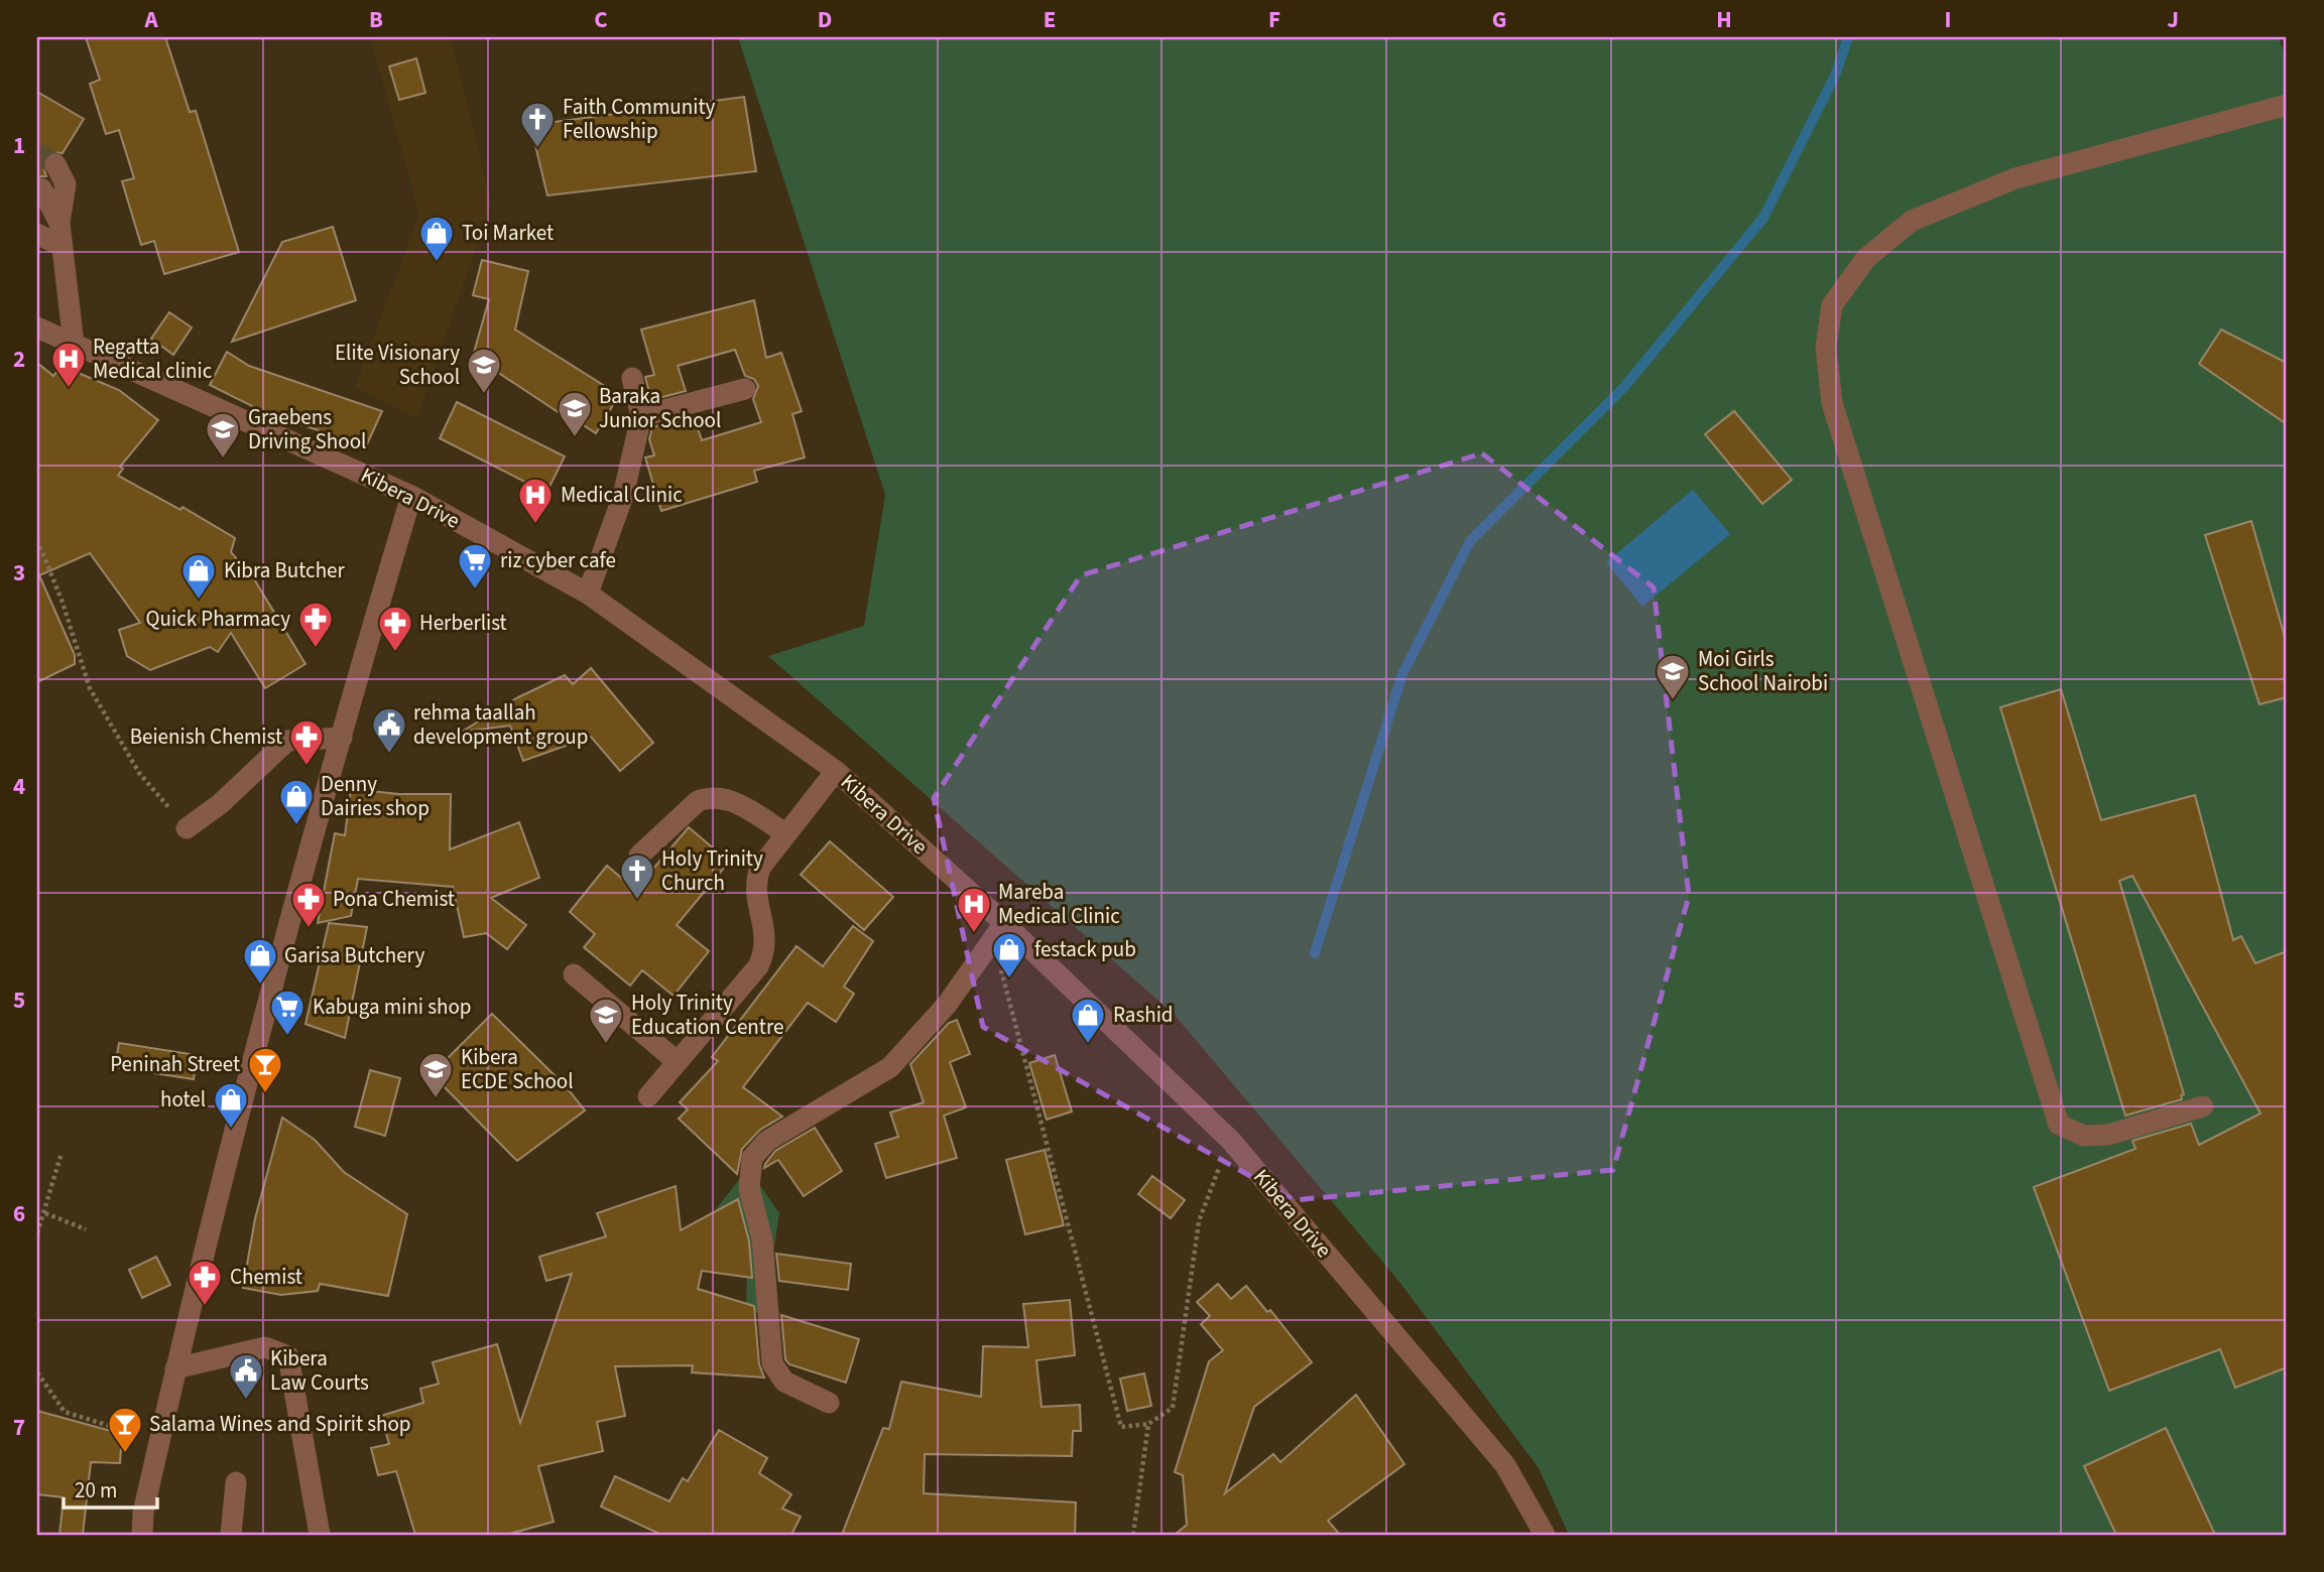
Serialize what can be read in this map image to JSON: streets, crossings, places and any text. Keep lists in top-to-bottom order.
{
  "streets": {
    "street": ["Kibera Drive"]
  },
  "places": {
    "church": ["Faith Community Fellowship", "Holy Trinity Church"],
    "shop": [
      "Toi Market",
      "Kibra Butcher",
      "Denny Dairies shop",
      "festack pub",
      "Garisa Butchery",
      "Rashid",
      "hotel"
    ],
    "hospital": ["Regatta Medical clinic", "Medical Clinic", "Mareba Medical Clinic"],
    "school or university": [
      "Elite Visionary School",
      "Baraka Junior School",
      "Graebens Driving Shool",
      "Moi Girls School Nairobi",
      "Holy Trinity Education Centre",
      "Kibera ECDE School"
    ],
    "supermarket": ["riz cyber cafe", "Kabuga mini shop"],
    "pharmacy": [
      "Quick Pharmacy",
      "Herberlist",
      "Beienish Chemist",
      "Pona Chemist",
      "Chemist"
    ],
    "public building": ["rehma taallah development group", "Kibera Law Courts"],
    "bar": ["Peninah Street", "Salama Wines and Spirit shop"]
  },
  "scale_bar": "20 m",
  "grid": {
    "columns": [
      "A",
      "B",
      "C",
      "D",
      "E",
      "F",
      "G",
      "H",
      "I",
      "J"
    ],
    "rows": [
      "1",
      "2",
      "3",
      "4",
      "5",
      "6",
      "7"
    ]
  }
}
